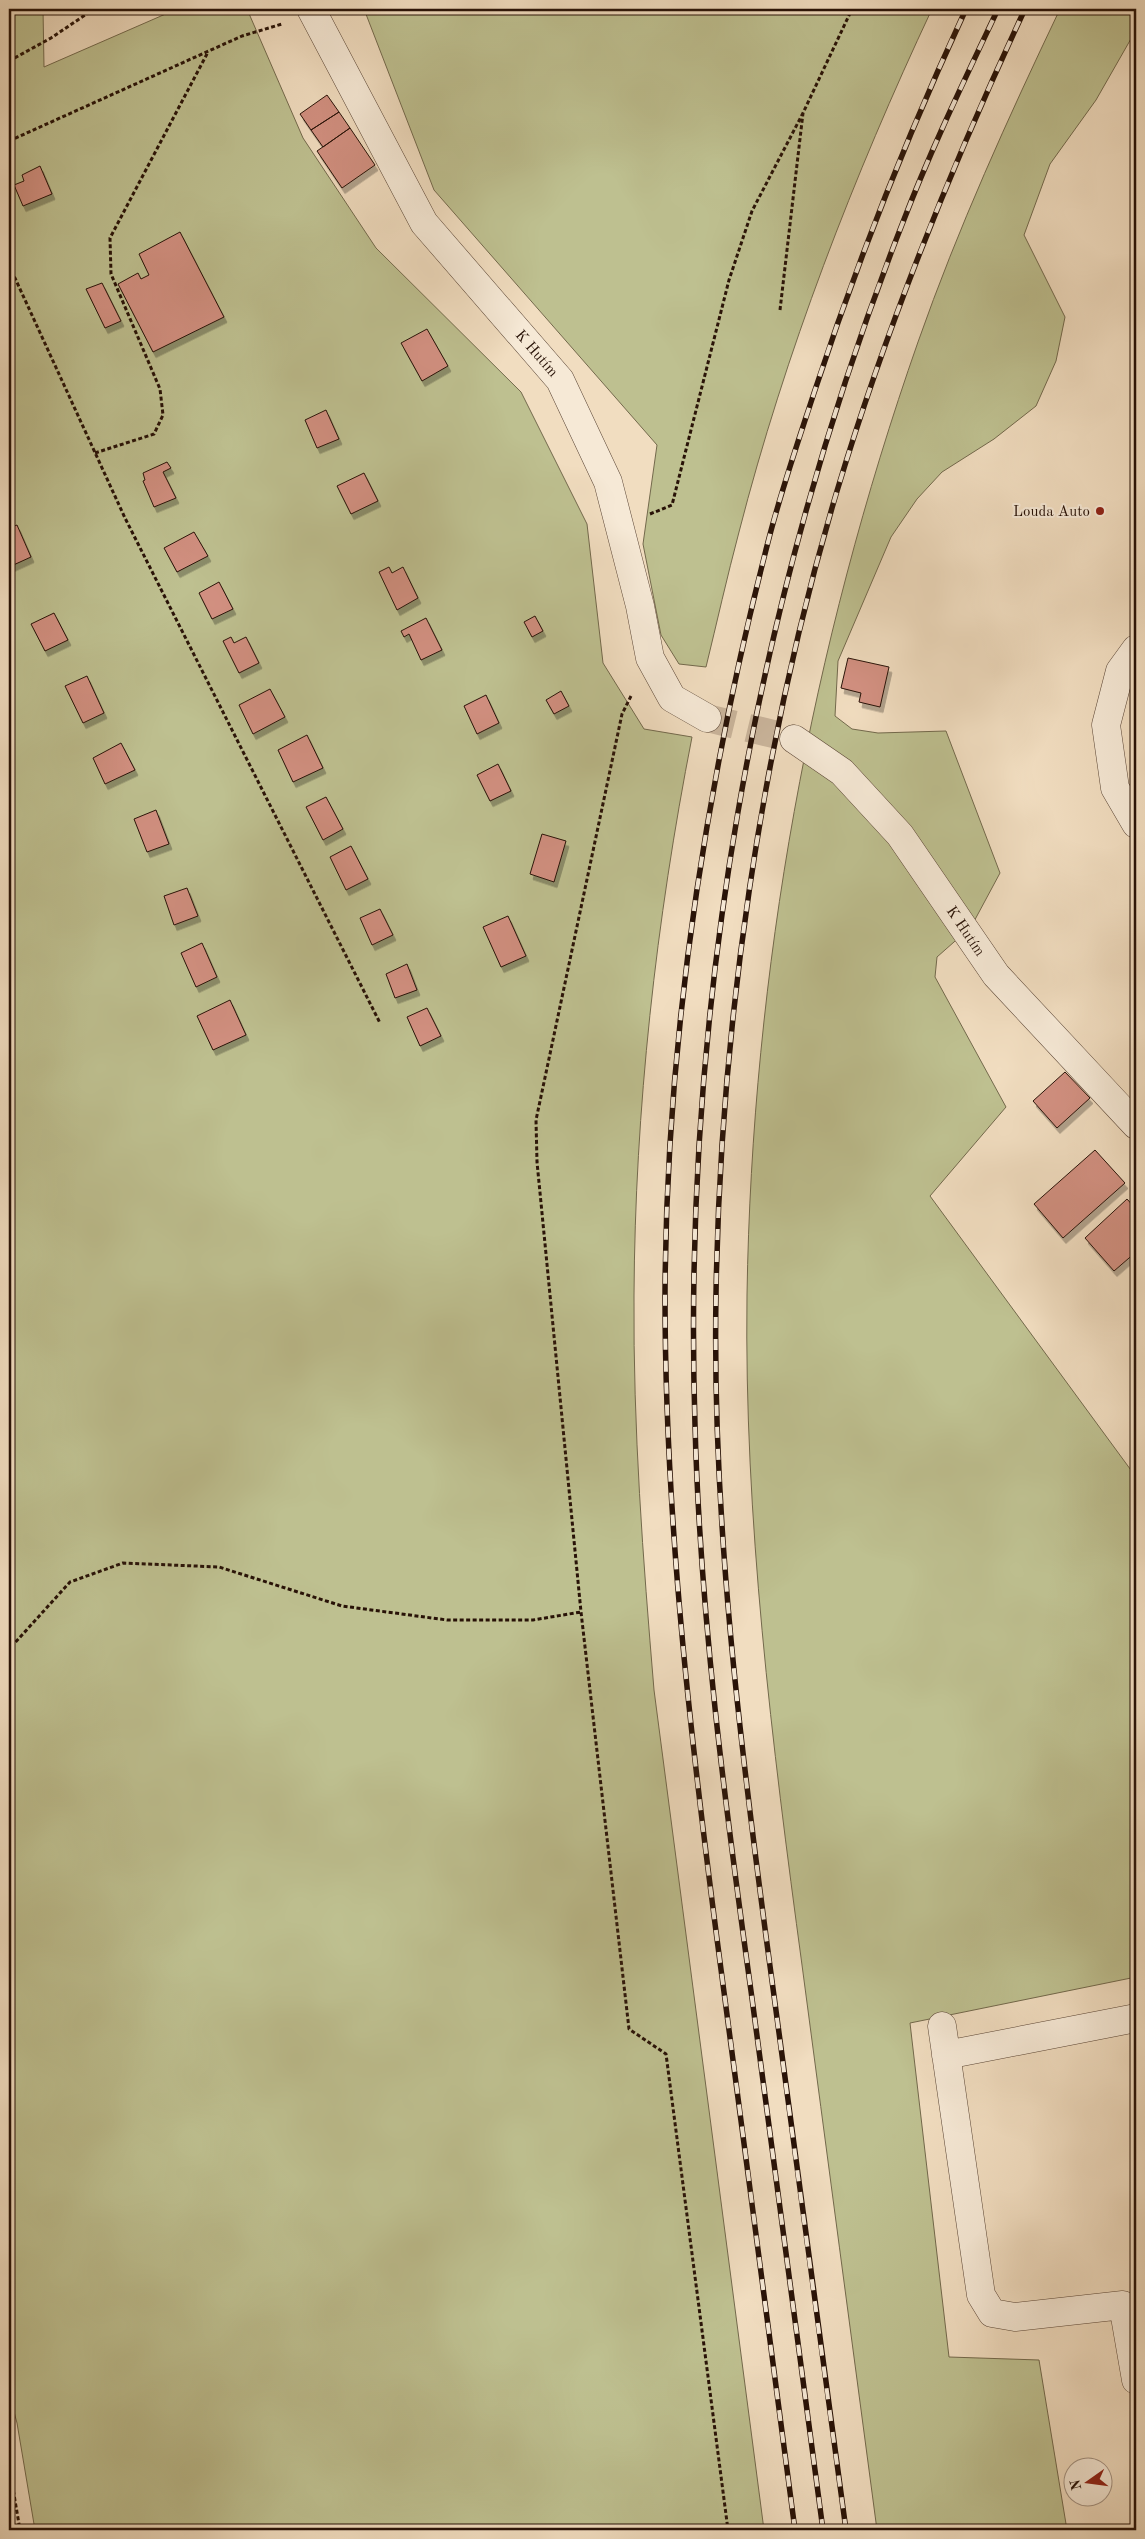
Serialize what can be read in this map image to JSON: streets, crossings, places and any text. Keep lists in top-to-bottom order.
{
  "streets": {
    "street": ["K Hutím"]
  },
  "places": ["Louda Auto"],
  "north": "left"
}
